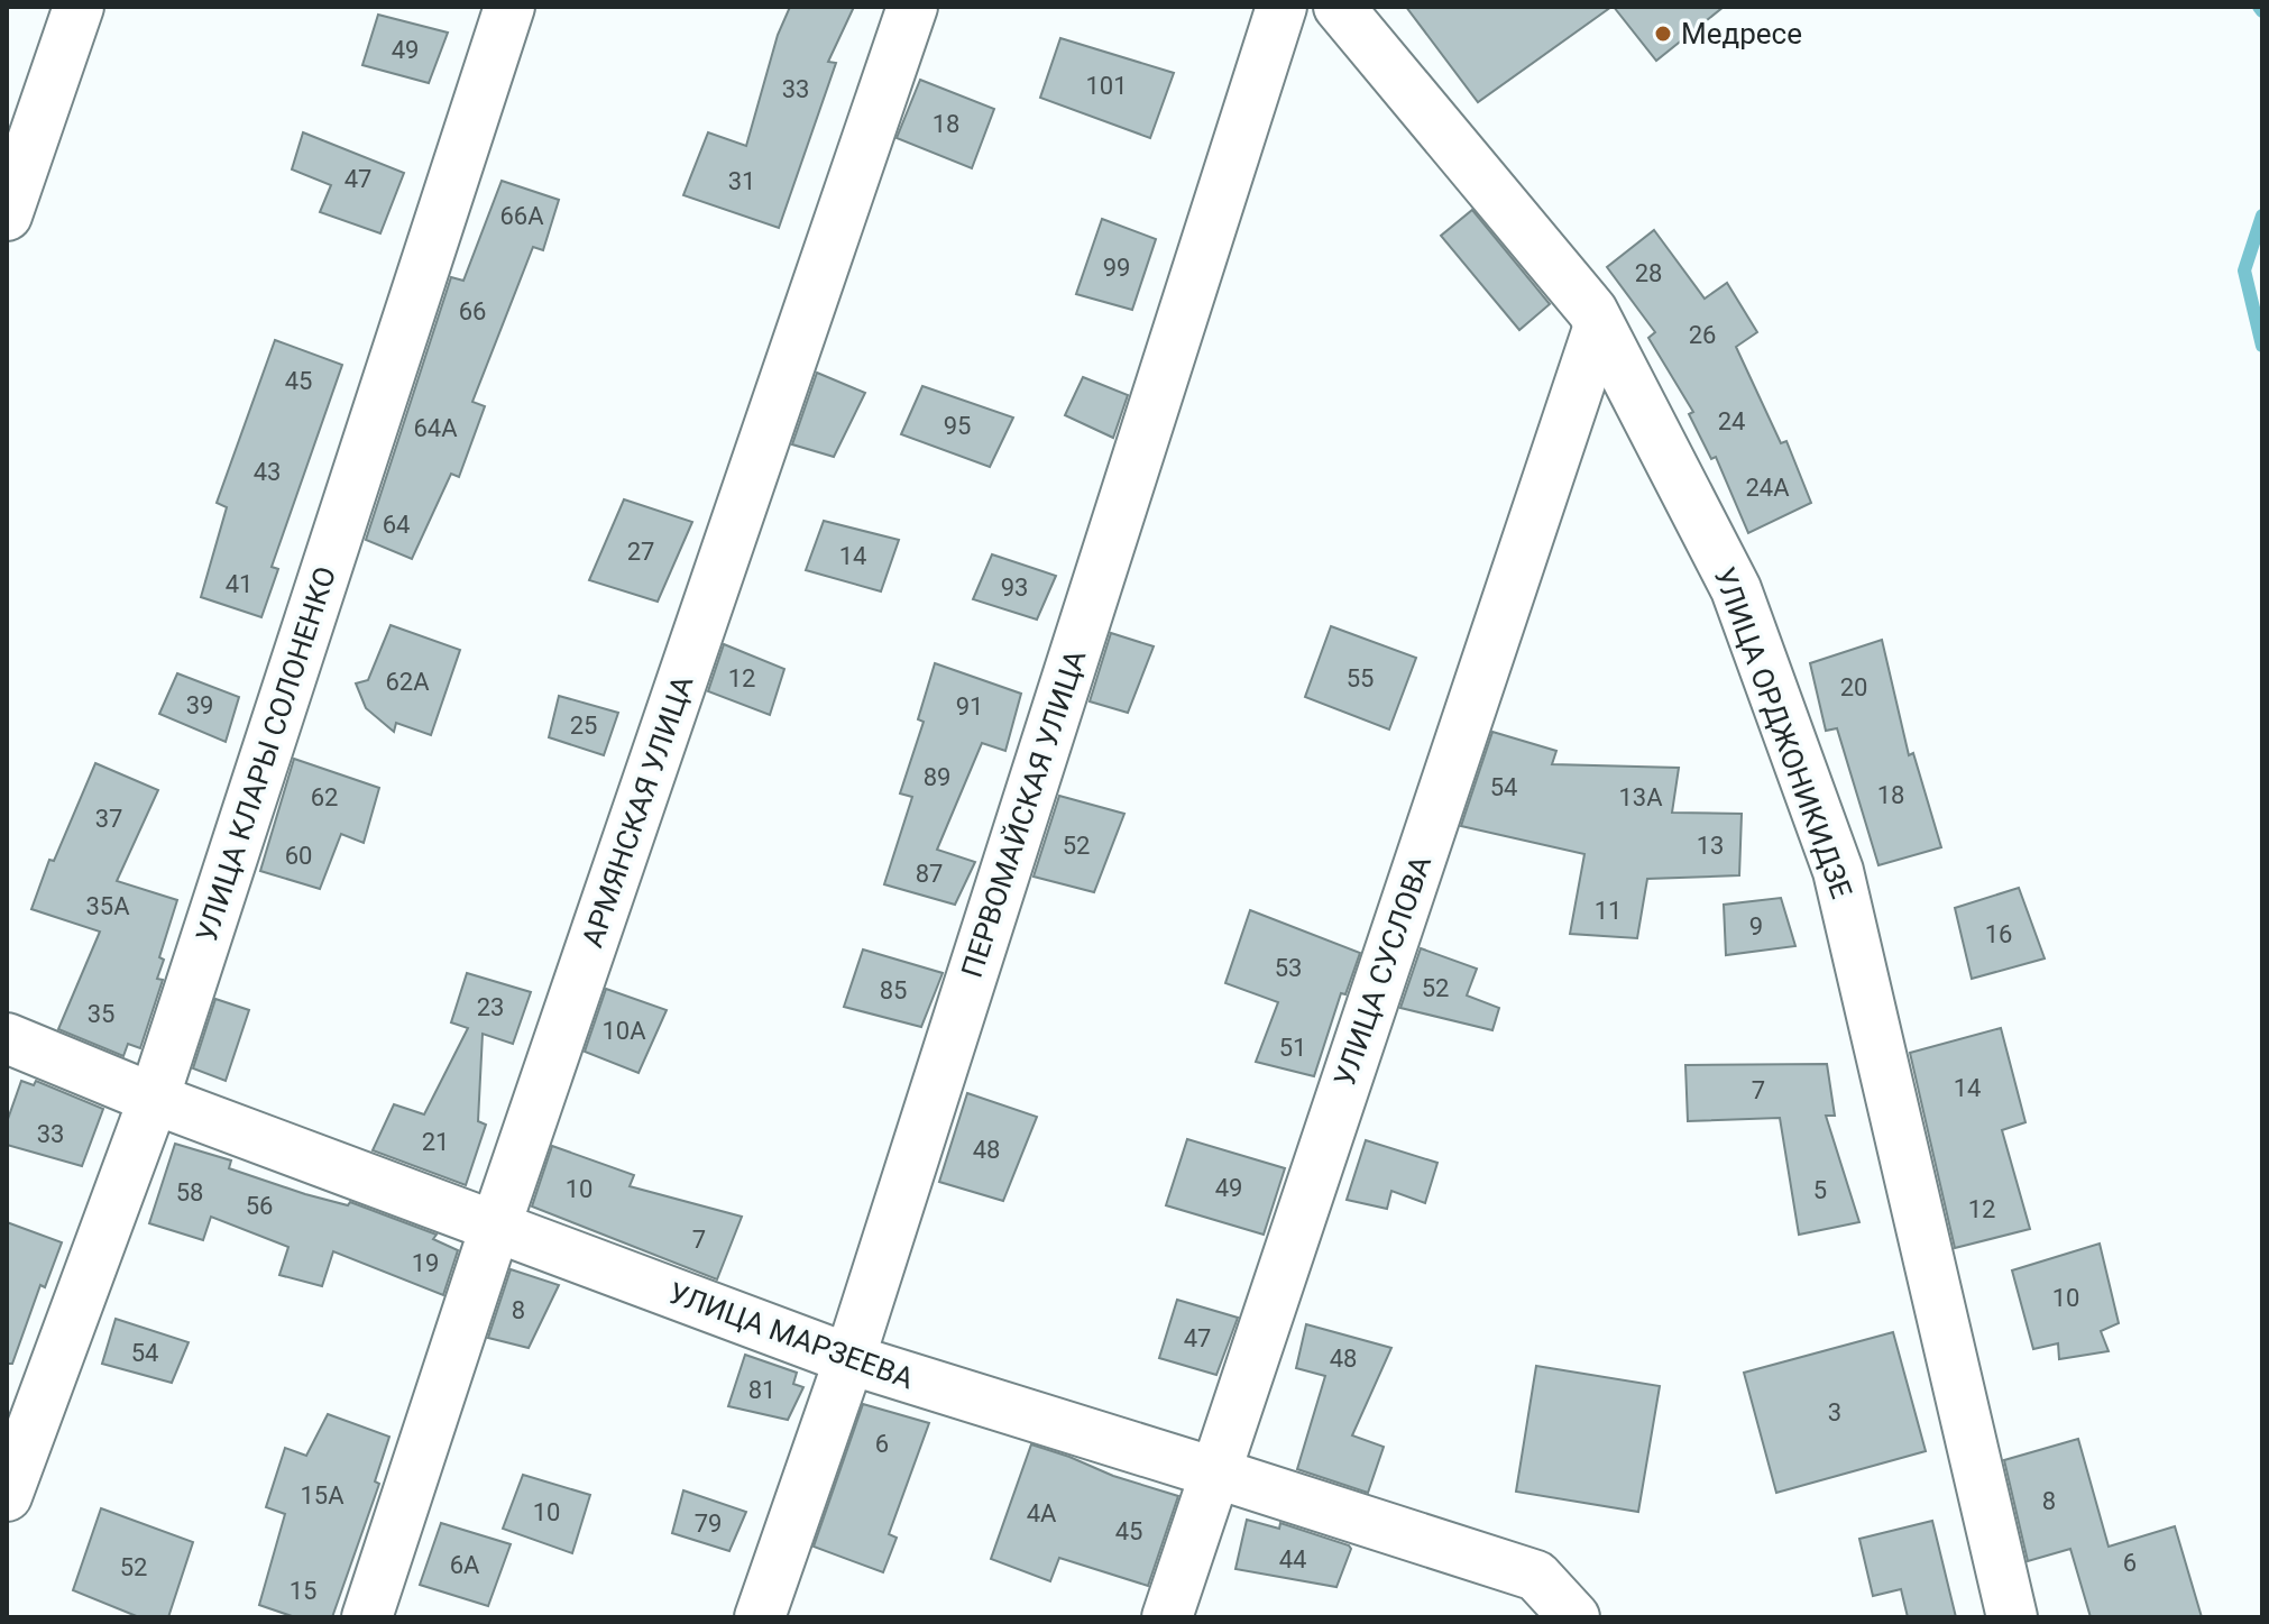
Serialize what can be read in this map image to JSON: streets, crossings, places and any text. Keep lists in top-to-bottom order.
{
  "streets": {
    "street": [
      "УЛИЦА ОРДЖОНИКИДЗЕ",
      "УЛИЦА КЛАРЫ СОЛОНЕНКО",
      "АРМЯНСКАЯ УЛИЦА",
      "ПЕРВОМАЙСКАЯ УЛИЦА",
      "УЛИЦА СУСЛОВА",
      "УЛИЦА МАРЗЕЕВА"
    ]
  },
  "crossings": [
    ["УЛИЦА ОРДЖОНИКИДЗЕ", "УЛИЦА СУСЛОВА"],
    ["УЛИЦА КЛАРЫ СОЛОНЕНКО", "УЛИЦА МАРЗЕЕВА"],
    ["АРМЯНСКАЯ УЛИЦА", "УЛИЦА МАРЗЕЕВА"],
    ["ПЕРВОМАЙСКАЯ УЛИЦА", "УЛИЦА МАРЗЕЕВА"],
    ["УЛИЦА СУСЛОВА", "УЛИЦА МАРЗЕЕВА"]
  ],
  "places": ["Медресе"],
  "house_numbers": [
    "49",
    "101",
    "33",
    "18",
    "47",
    "31",
    "66А",
    "99",
    "28",
    "66",
    "26",
    "45",
    "24",
    "95",
    "64А",
    "43",
    "24А",
    "64",
    "27",
    "14",
    "41",
    "93",
    "12",
    "55",
    "62А",
    "20",
    "39",
    "91",
    "25",
    "89",
    "54",
    "18",
    "62",
    "13А",
    "37",
    "52",
    "13",
    "60",
    "87",
    "35А",
    "11",
    "9",
    "16",
    "53",
    "52",
    "85",
    "23",
    "35",
    "10А",
    "51",
    "14",
    "7",
    "33",
    "21",
    "48",
    "49",
    "10",
    "5",
    "58",
    "56",
    "12",
    "7",
    "19",
    "10",
    "8",
    "47",
    "54",
    "48",
    "81",
    "3",
    "6",
    "15А",
    "8",
    "10",
    "4А",
    "79",
    "45",
    "44",
    "6",
    "6А",
    "52",
    "15"
  ]
}
